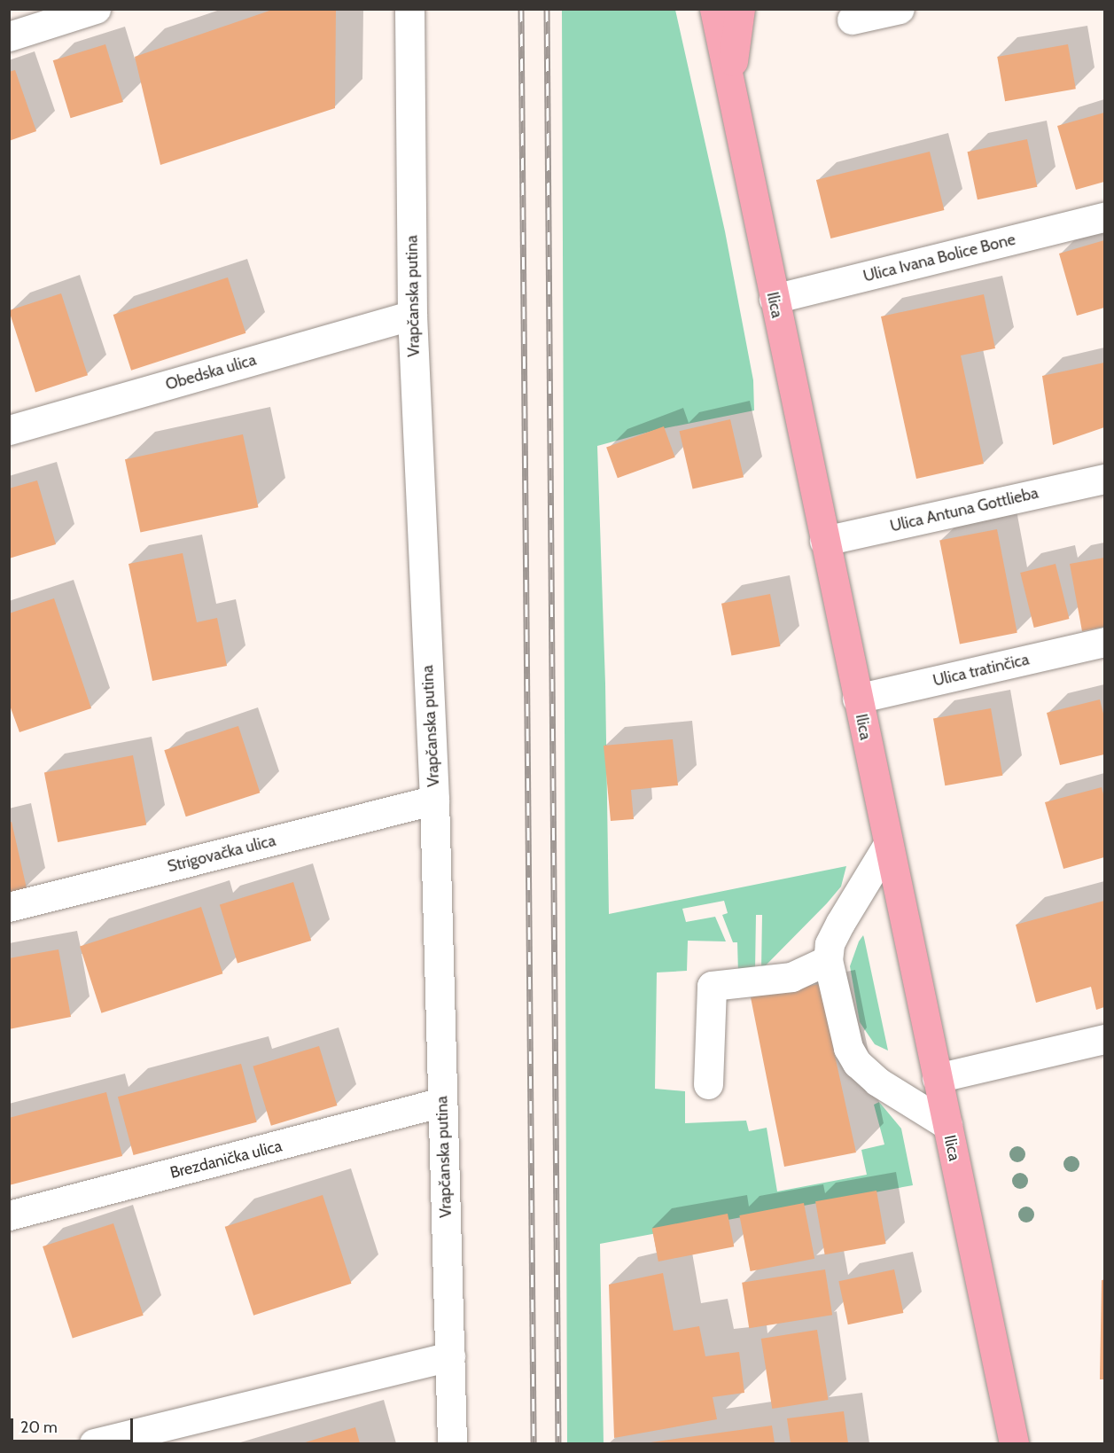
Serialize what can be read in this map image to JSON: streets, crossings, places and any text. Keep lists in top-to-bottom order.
{
  "streets": {
    "main road": ["Ilica"],
    "street": [
      "Ulica Ivana Bolice Bone",
      "Vrapčanska putina",
      "Obedska ulica",
      "Ulica Antuna Gottlieba",
      "Ulica tratinčica",
      "Strigovačka ulica",
      "Brezdanička ulica"
    ]
  },
  "crossings": [
    ["Ulica Ivana Bolice Bone", "Ilica"],
    ["Vrapčanska putina", "Obedska ulica"],
    ["Vrapčanska putina", "Strigovačka ulica"],
    ["Vrapčanska putina", "Brezdanička ulica"],
    ["Ilica", "Ulica Antuna Gottlieba"],
    ["Ilica", "Ulica tratinčica"]
  ],
  "scale_bar": "20 m"
}
